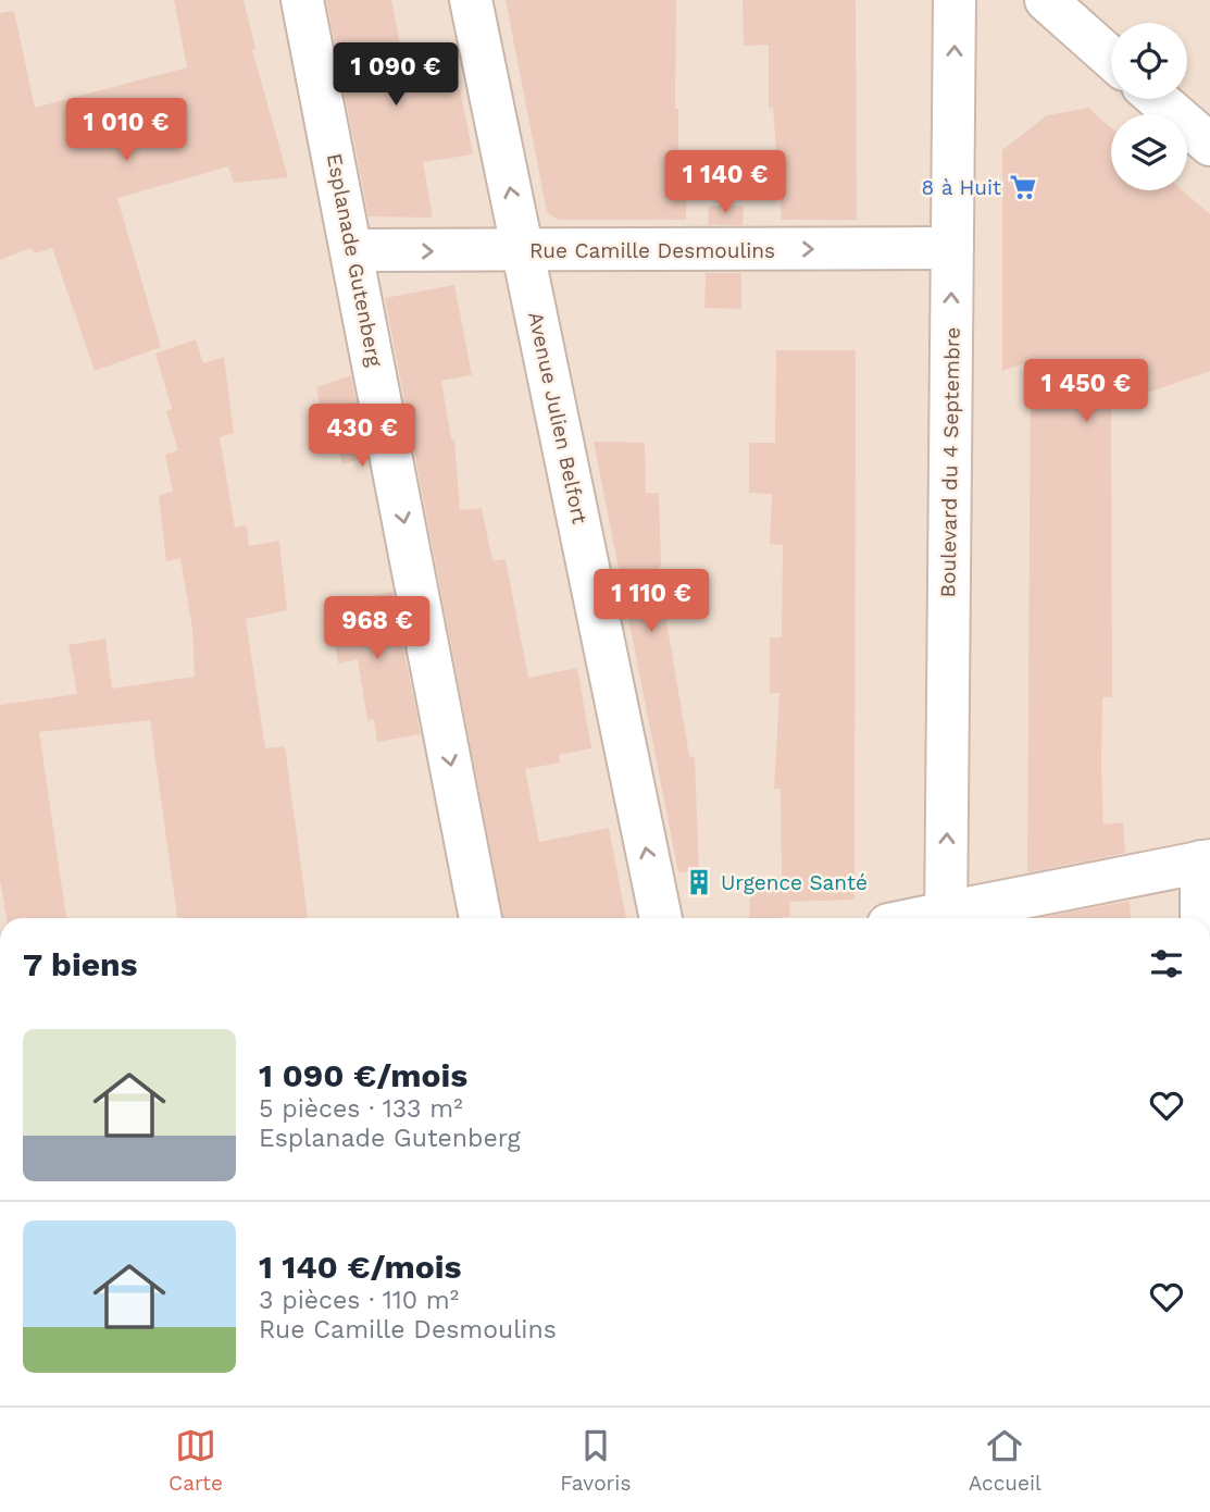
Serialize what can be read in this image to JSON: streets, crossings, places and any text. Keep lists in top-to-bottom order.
{
  "streets": {
    "street": [
      "Rue Camille Desmoulins",
      "Esplanade Gutenberg",
      "Avenue Julien Belfort",
      "Boulevard du 4 Septembre"
    ]
  },
  "crossings": [
    ["Rue Camille Desmoulins", "Esplanade Gutenberg"],
    ["Rue Camille Desmoulins", "Avenue Julien Belfort"],
    ["Rue Camille Desmoulins", "Boulevard du 4 Septembre"]
  ],
  "one_way": [
    "Rue Camille Desmoulins",
    "Esplanade Gutenberg",
    "Avenue Julien Belfort",
    "Boulevard du 4 Septembre"
  ],
  "places": {
    "supermarket": ["8 à Huit"],
    "building": ["Urgence Santé"]
  },
  "page": {
    "price": [
      "1 090 €",
      "1 010 €",
      "1 140 €",
      "1 450 €",
      "430 €",
      "1 110 €",
      "968 €"
    ],
    "heading": "7 biens",
    "list": [
      {
        "name": "1 090 €/mois",
        "note": "5 pièces · 133 m² · Esplanade Gutenberg"
      },
      {
        "name": "1 140 €/mois",
        "note": "3 pièces · 110 m² · Rue Camille Desmoulins"
      }
    ],
    "tabs": ["Carte", "Favoris", "Accueil"]
  }
}
